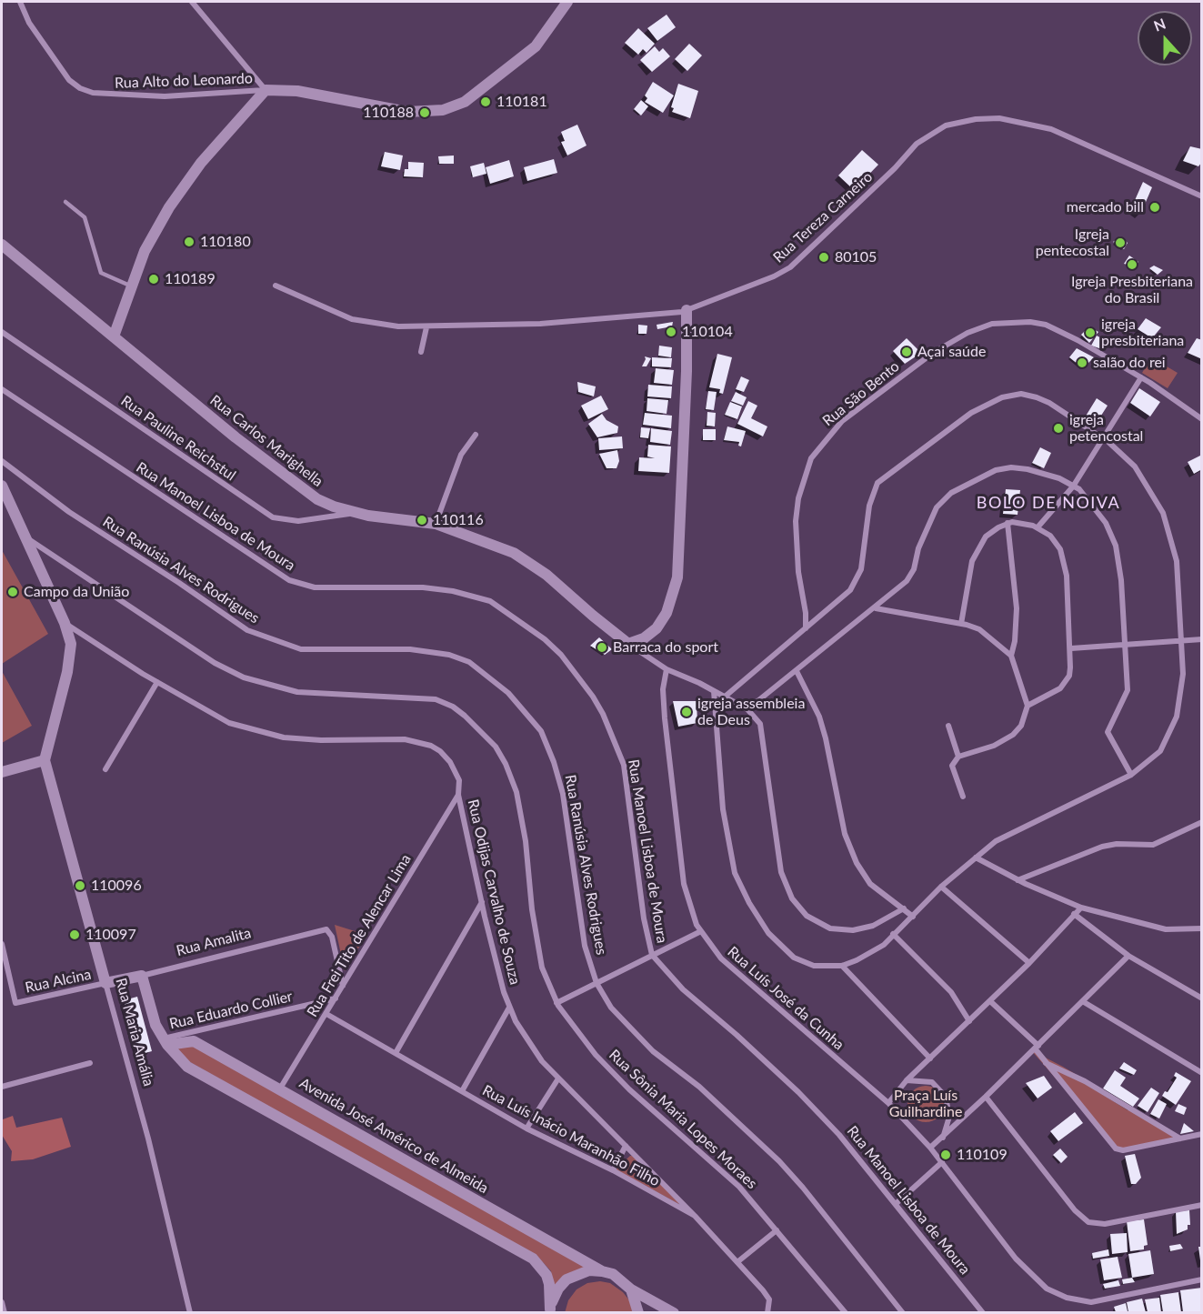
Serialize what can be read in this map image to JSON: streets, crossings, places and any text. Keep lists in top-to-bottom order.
{
  "streets": {
    "street": [
      "Rua Alto do Leonardo",
      "Rua Tereza Carneiro",
      "Rua São Bento",
      "Rua Pauline Reichstul",
      "Rua Carlos Marighella",
      "Rua Manoel Lisboa de Moura",
      "Rua Ranúsia Alves Rodrigues",
      "Rua Odijas Carvalho de Souza",
      "Rua Frei Tito de Alencar Lima",
      "Rua Amalita",
      "Rua Alcina",
      "Rua Luís José da Cunha",
      "Rua Eduardo Collier",
      "Rua Maria Amália",
      "Rua Sônia Maria Lopes Moraes",
      "Avenida José Américo de Almeida",
      "Rua Luís Inácio Maranhão Filho"
    ]
  },
  "crossings": [
    ["Rua Pauline Reichstul", "Rua Carlos Marighella"],
    ["Rua Carlos Marighella", "Rua Luís José da Cunha"],
    ["Rua Odijas Carvalho de Souza", "Rua Frei Tito de Alencar Lima"],
    ["Rua Odijas Carvalho de Souza", "Rua Luís Inácio Maranhão Filho"],
    ["Rua Frei Tito de Alencar Lima", "Rua Amalita"],
    ["Rua Frei Tito de Alencar Lima", "Rua Eduardo Collier"],
    ["Rua Frei Tito de Alencar Lima", "Avenida José Américo de Almeida"],
    ["Rua Frei Tito de Alencar Lima", "Rua Luís Inácio Maranhão Filho"],
    ["Rua Amalita", "Rua Alcina"],
    ["Rua Amalita", "Rua Maria Amália"],
    ["Rua Alcina", "Rua Maria Amália"],
    ["Rua Eduardo Collier", "Avenida José Américo de Almeida"]
  ],
  "districts": ["BOLO DE NOIVA"],
  "parks": ["Praça Luís Guilhardine"],
  "places": [
    "110181",
    "110188",
    "mercado bill",
    "110180",
    "Igreja pentecostal",
    "80105",
    "Igreja Presbiteriana do Brasil",
    "110189",
    "110104",
    "igreja presbiteriana",
    "Açai saúde",
    "salão do rei",
    "igreja petencostal",
    "110116",
    "Campo da União",
    "Barraca do sport",
    "igreja assembleia de Deus",
    "110096",
    "110097",
    "110109"
  ],
  "north": "top"
}
